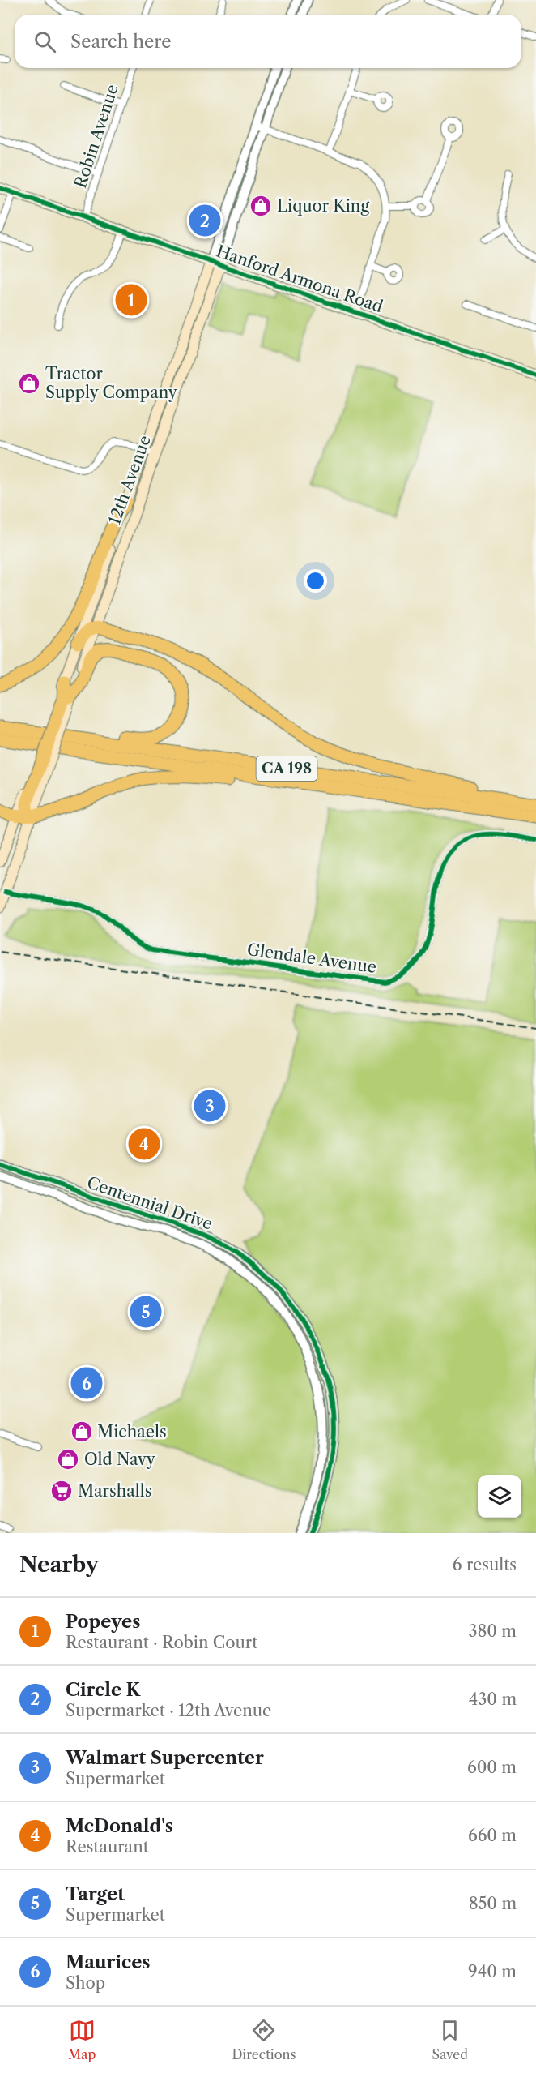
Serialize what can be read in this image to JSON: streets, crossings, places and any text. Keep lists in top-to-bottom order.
{
  "streets": {
    "highway": ["CA 198"],
    "main road": ["Hanford Armona Road", "12th Avenue"],
    "street": ["Robin Avenue", "Glendale Avenue", "Centennial Drive"]
  },
  "crossings": [
    ["Robin Avenue", "Hanford Armona Road"],
    ["Hanford Armona Road", "12th Avenue"]
  ],
  "places": {
    "shop": [
      "Liquor King",
      "Tractor Supply Company",
      "Michaels",
      "Old Navy"
    ],
    "supermarket": ["Marshalls"]
  },
  "page": {
    "search": "Search here",
    "pins": [
      "2",
      "1",
      "3",
      "4",
      "5",
      "6"
    ],
    "heading": ["Nearby", "6 results"],
    "list": [
      {
        "mark": "1",
        "name": "Popeyes",
        "note": "Restaurant · Robin Court",
        "value": "380 m"
      },
      {
        "mark": "2",
        "name": "Circle K",
        "note": "Supermarket · 12th Avenue",
        "value": "430 m"
      },
      {
        "mark": "3",
        "name": "Walmart Supercenter",
        "note": "Supermarket",
        "value": "600 m"
      },
      {
        "mark": "4",
        "name": "McDonald's",
        "note": "Restaurant",
        "value": "660 m"
      },
      {
        "mark": "5",
        "name": "Target",
        "note": "Supermarket",
        "value": "850 m"
      },
      {
        "mark": "6",
        "name": "Maurices",
        "note": "Shop",
        "value": "940 m"
      }
    ],
    "nav": ["Map", "Directions", "Saved"]
  }
}
